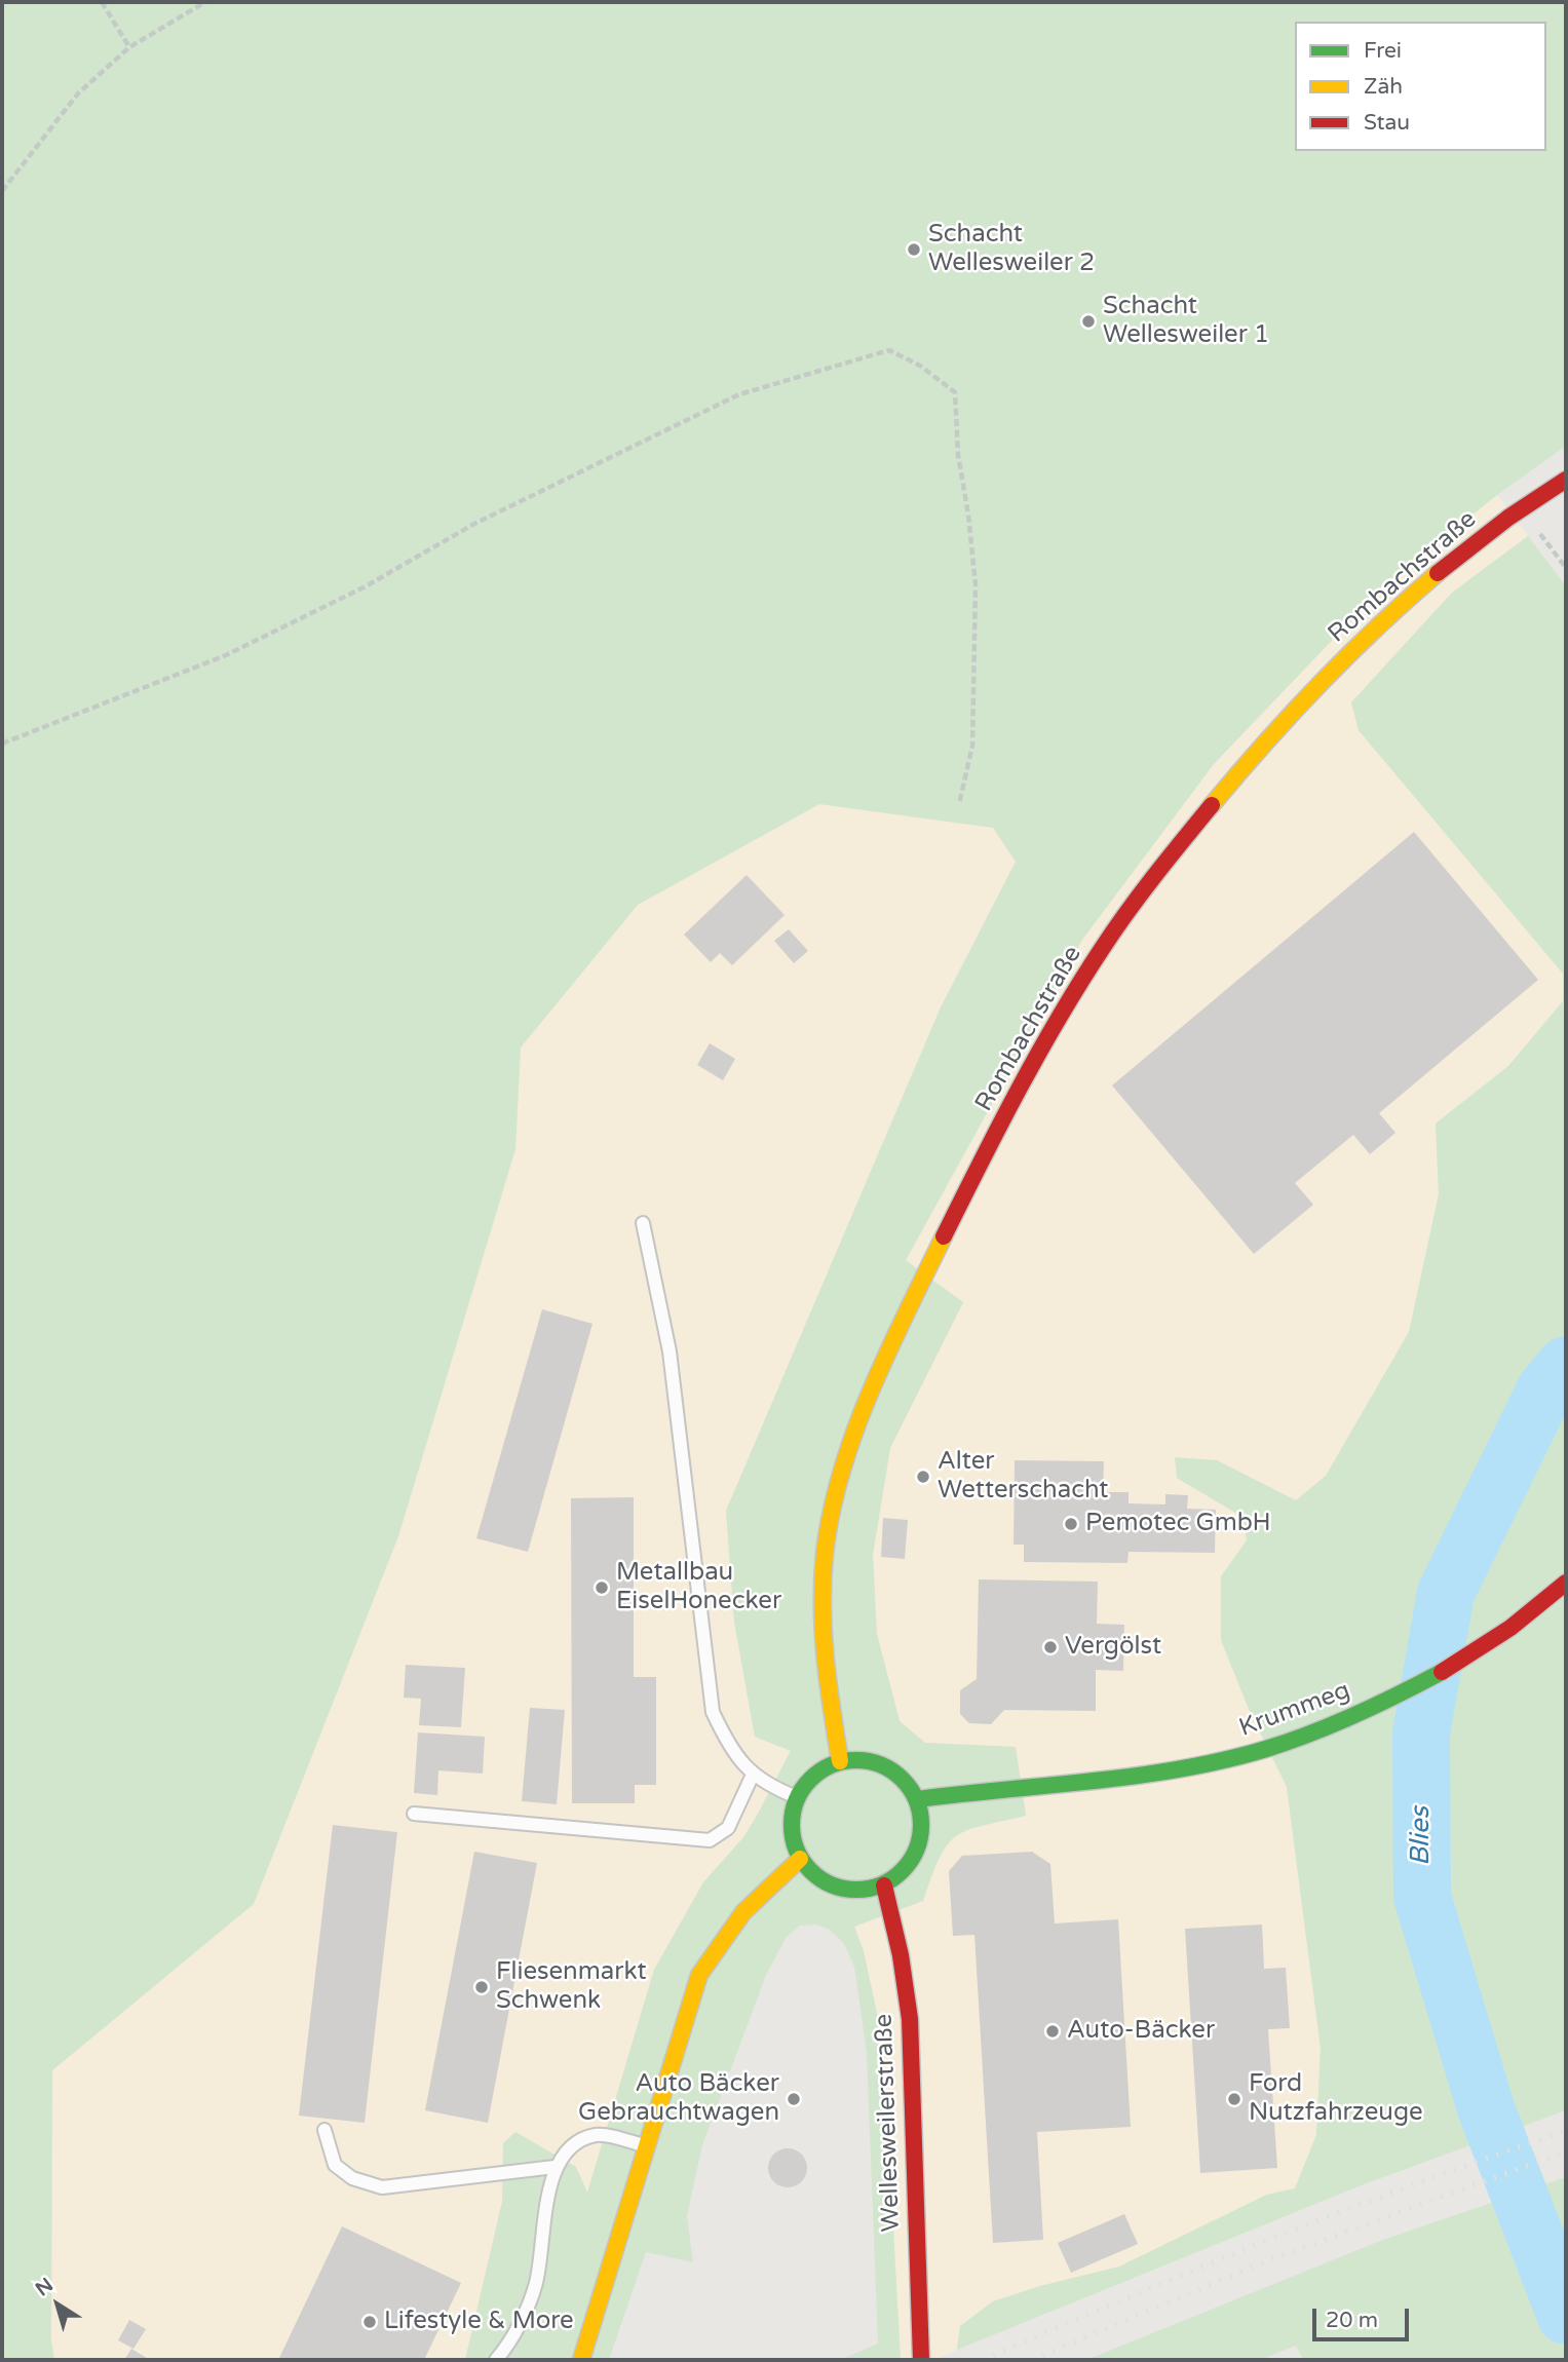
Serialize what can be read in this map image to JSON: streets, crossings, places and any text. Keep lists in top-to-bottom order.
{
  "streets": {
    "street": ["Rombachstraße", "Krummeg", "Wellesweilerstraße"]
  },
  "crossings": [
    ["Rombachstraße", "Krummeg"],
    ["Rombachstraße", "Wellesweilerstraße"],
    ["Krummeg", "Wellesweilerstraße"]
  ],
  "water": ["Blies"],
  "places": [
    "Schacht Wellesweiler 2",
    "Schacht Wellesweiler 1",
    "Alter Wetterschacht",
    "Pemotec GmbH",
    "Metallbau EiselHonecker",
    "Vergölst",
    "Fliesenmarkt Schwenk",
    "Auto-Bäcker",
    "Auto Bäcker Gebrauchtwagen",
    "Ford Nutzfahrzeuge",
    "Lifestyle & More"
  ],
  "legend": ["Frei", "Zäh", "Stau"],
  "scale_bar": "20 m",
  "north": "top left"
}
